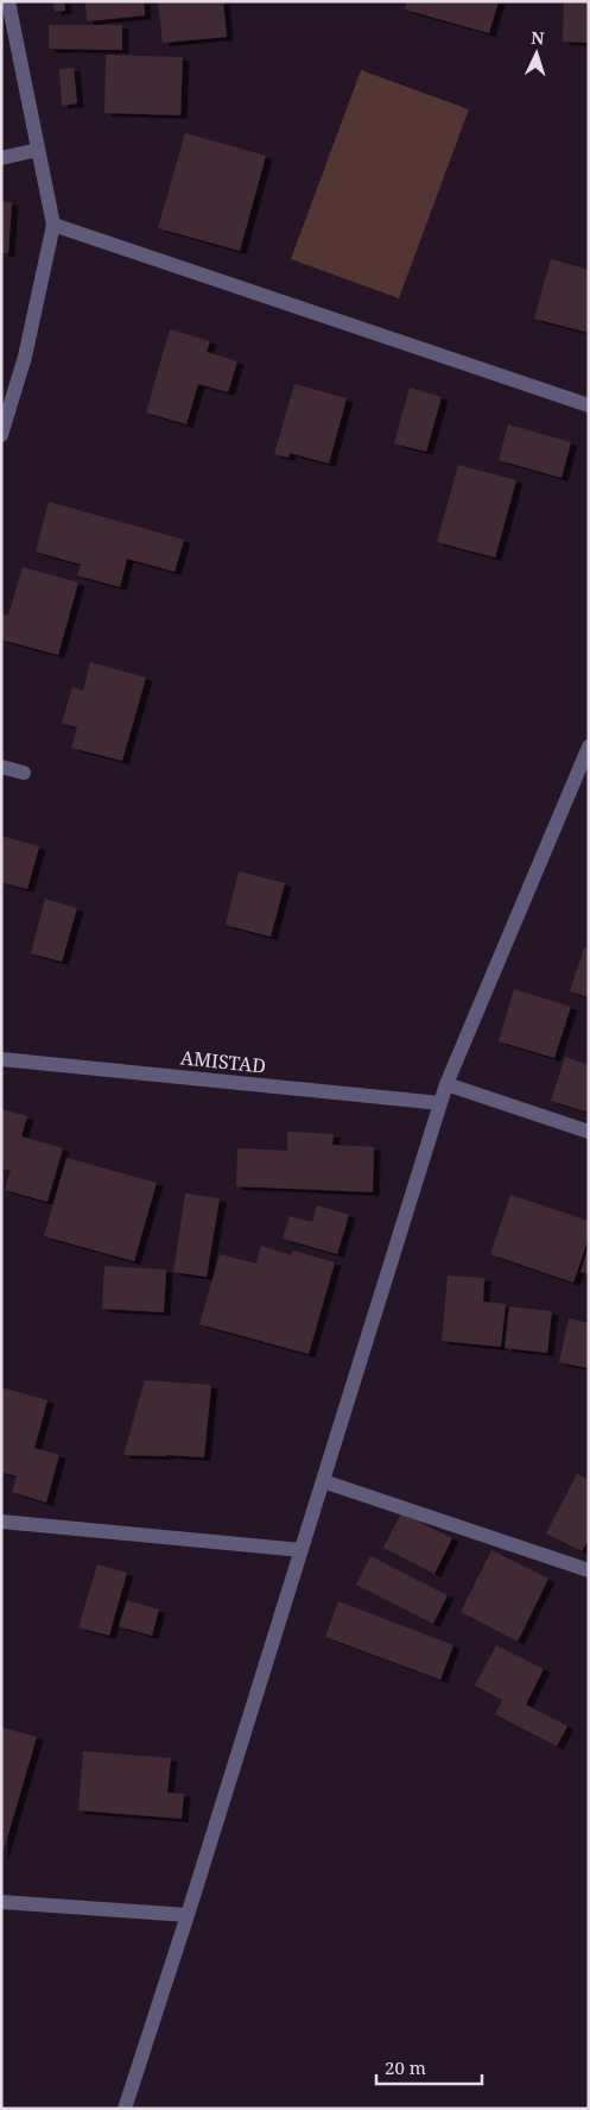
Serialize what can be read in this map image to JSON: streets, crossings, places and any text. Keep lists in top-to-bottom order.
{
  "streets": {
    "street": ["AMISTAD"]
  },
  "scale_bar": "20 m",
  "north": "top"
}
